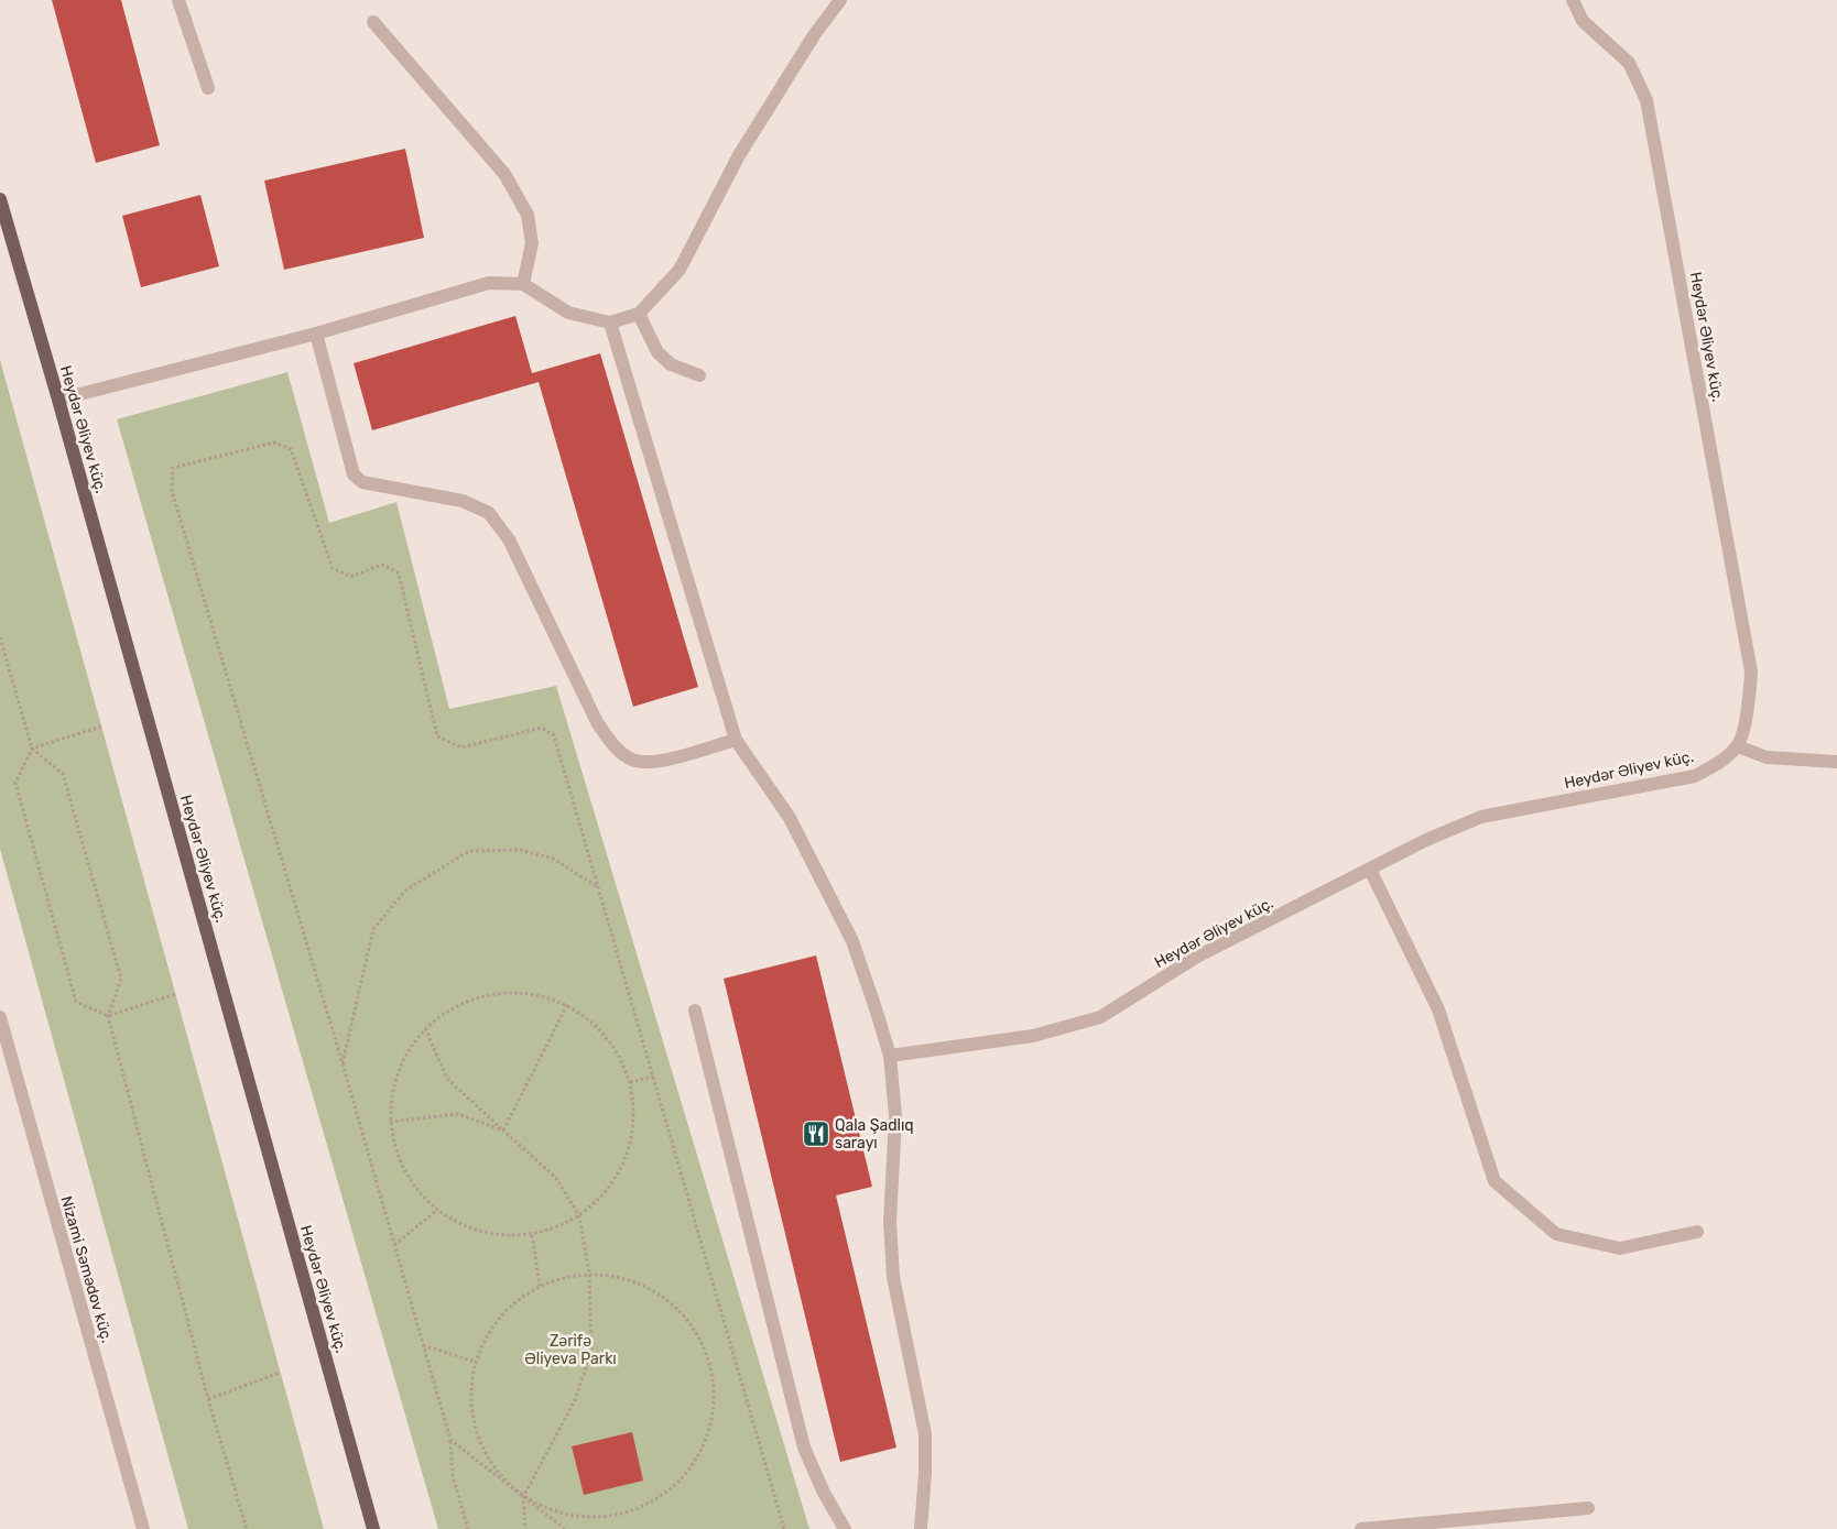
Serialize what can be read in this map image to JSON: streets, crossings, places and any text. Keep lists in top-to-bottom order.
{
  "streets": {
    "main road": ["Heydər Əliyev küç."],
    "street": ["Nizami Səmədov küç."]
  },
  "parks": ["Zərifə Əliyeva Parkı"],
  "places": {
    "restaurant": ["Qala Şadlıq sarayı"]
  }
}
